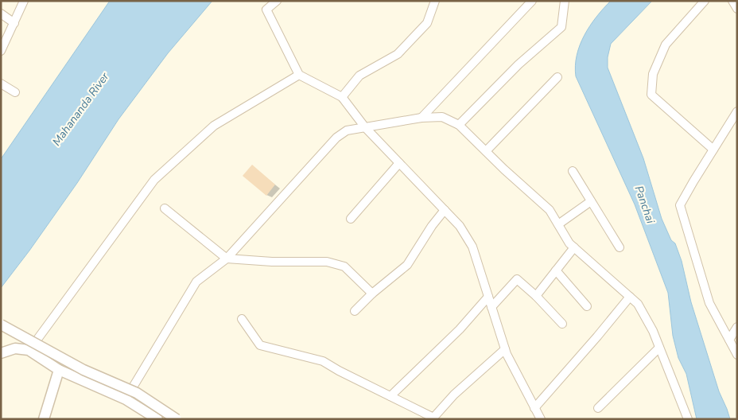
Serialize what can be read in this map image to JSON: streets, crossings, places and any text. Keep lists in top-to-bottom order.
{
  "water": ["Mahananda River", "Panchai"]
}
